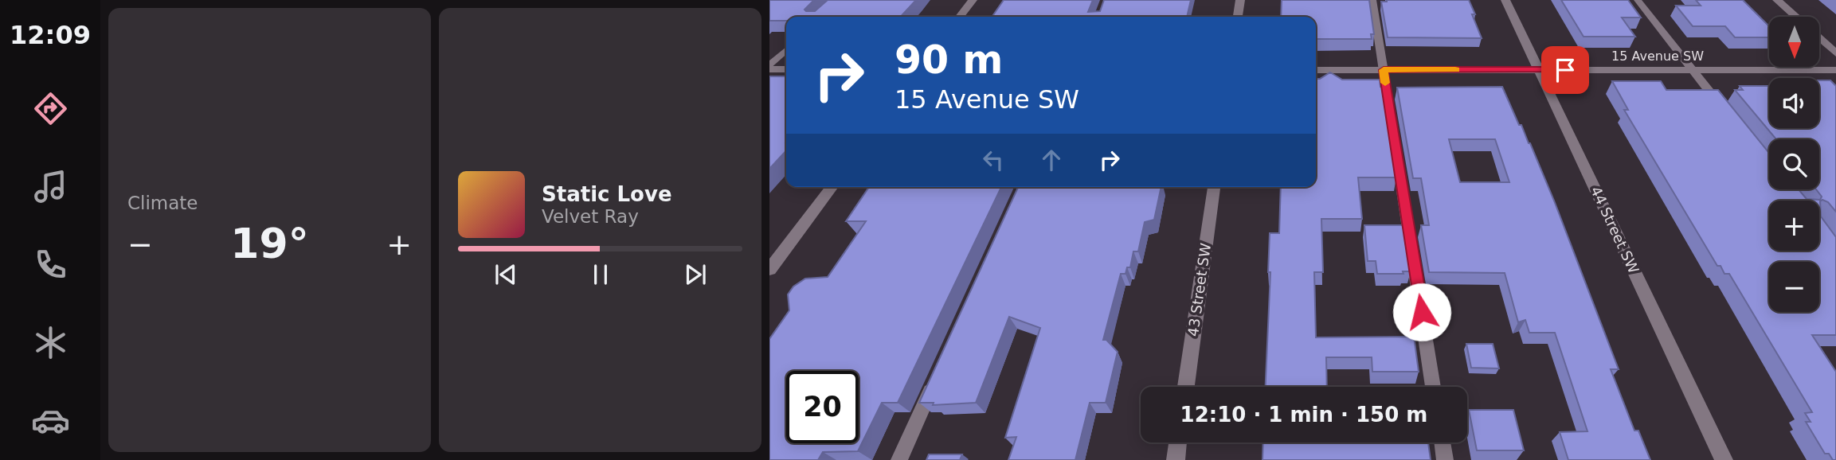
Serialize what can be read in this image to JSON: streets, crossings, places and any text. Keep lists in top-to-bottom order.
{
  "streets": {
    "street": ["15 Avenue SW", "44 Street SW", "43 Street SW"]
  },
  "crossings": [
    ["15 Avenue SW", "44 Street SW"]
  ],
  "north": "bottom",
  "page": {
    "tabs": "12:09",
    "tile": "Climate",
    "map_buttons": ["+", "−"],
    "turn": ["90 m", "15 Avenue SW"],
    "song": ["Static Love", "Velvet Ray"],
    "heat": ["−", "19°", "+"],
    "limit": "20",
    "trip": "12:10 · 1 min · 150 m"
  }
}
